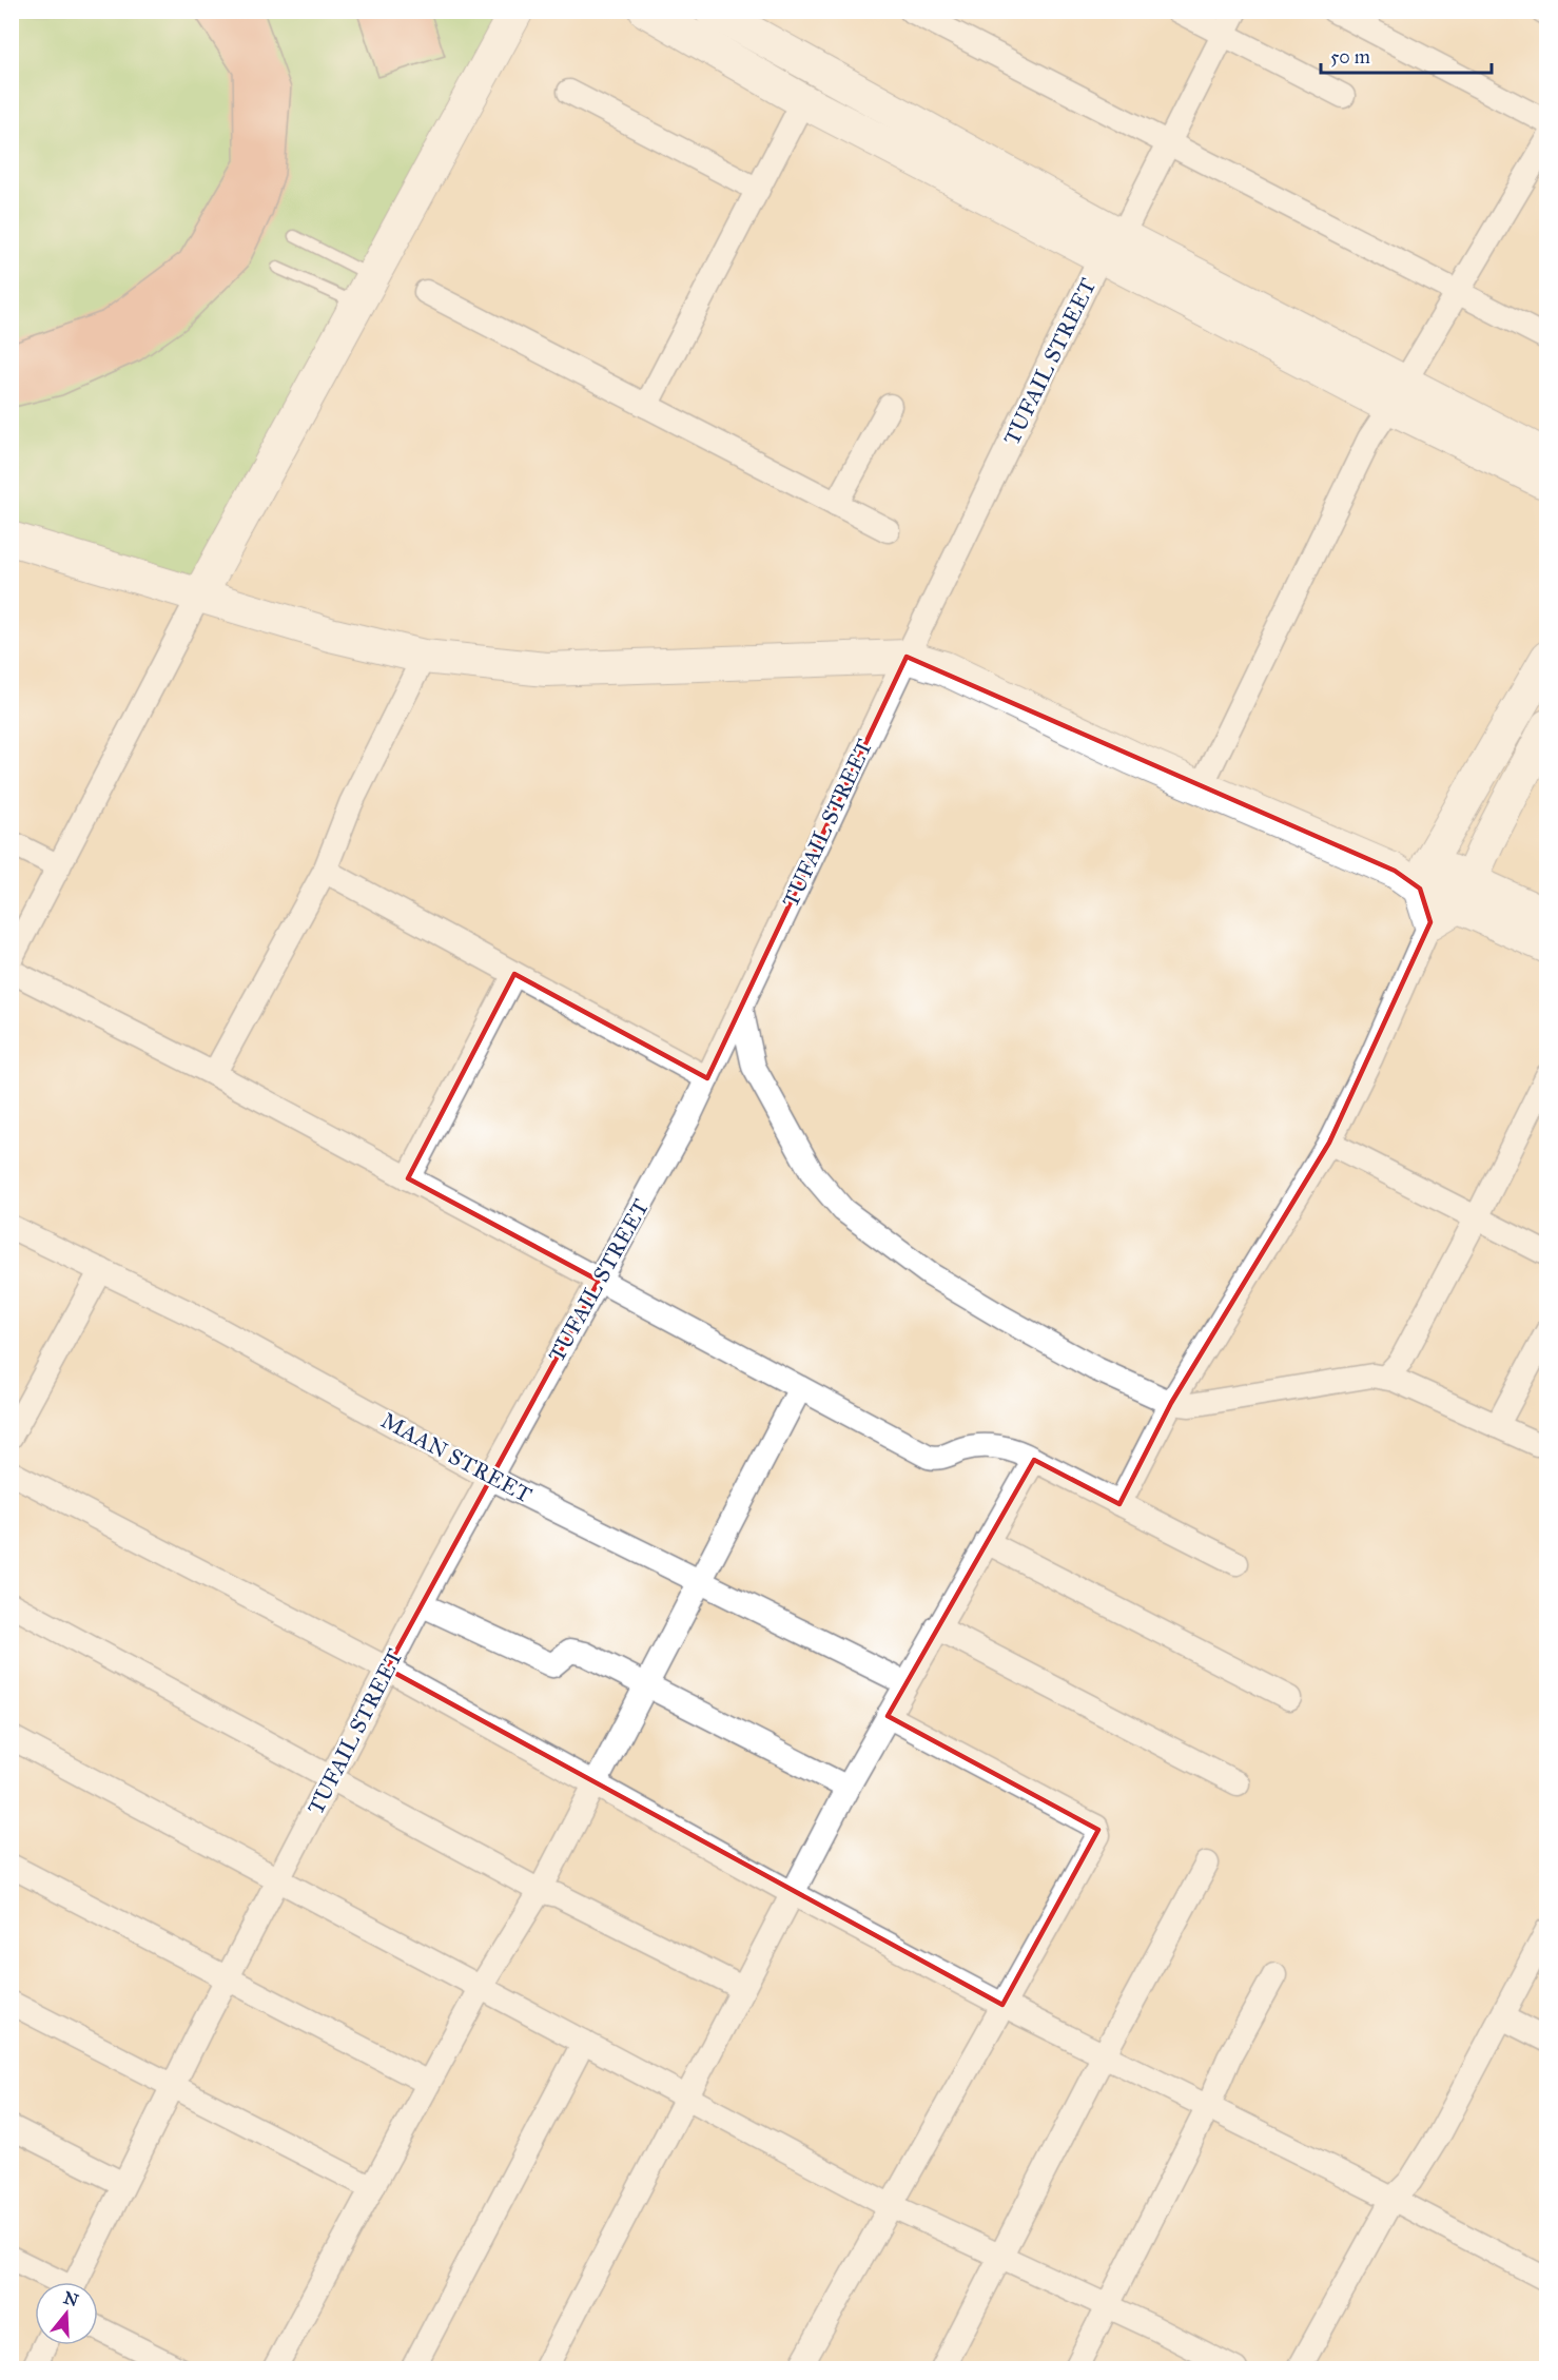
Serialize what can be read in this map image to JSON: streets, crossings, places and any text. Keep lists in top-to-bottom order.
{
  "streets": {
    "street": ["TUFAIL STREET", "MAAN STREET"]
  },
  "crossings": [
    ["TUFAIL STREET", "MAAN STREET"]
  ],
  "scale_bar": "50 m",
  "north": "top"
}
